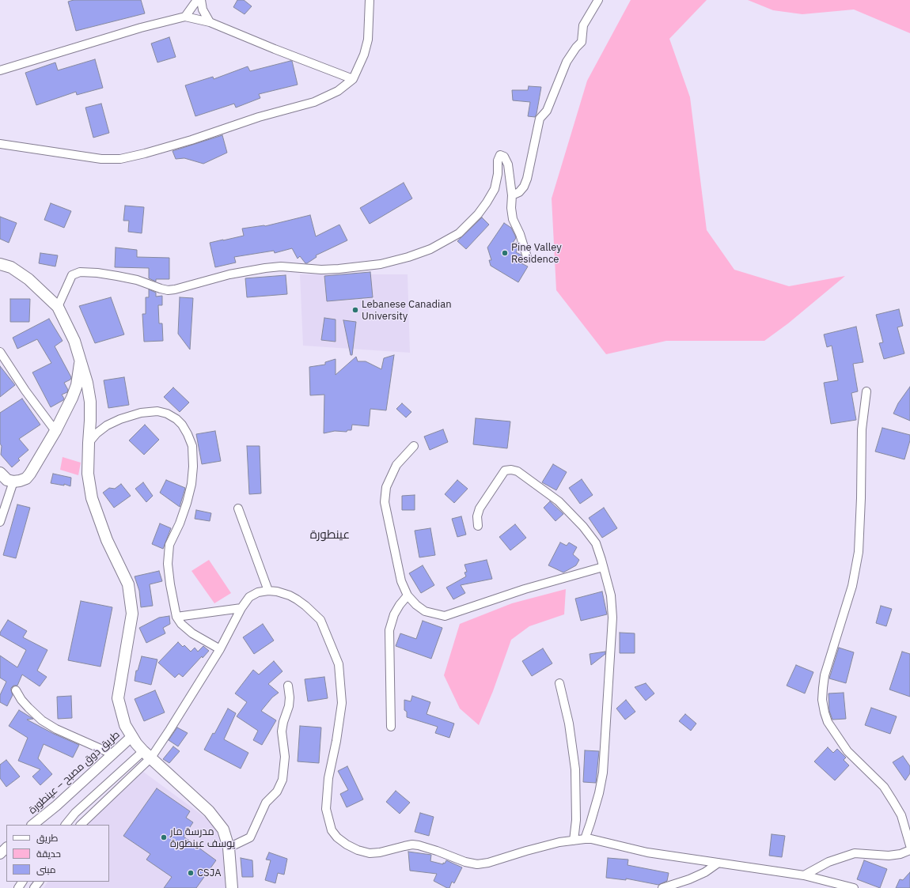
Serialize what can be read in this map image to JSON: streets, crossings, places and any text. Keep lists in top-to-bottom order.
{
  "streets": {
    "street": ["طريق ذوق مصبح – عينطورة"]
  },
  "districts": ["عينطورة"],
  "places": [
    "Pine Valley Residence",
    "Lebanese Canadian University",
    "مدرسة مار يوسف عينطورة",
    "CSJA"
  ],
  "legend": ["طريق", "حديقة", "مبنى"]
}
